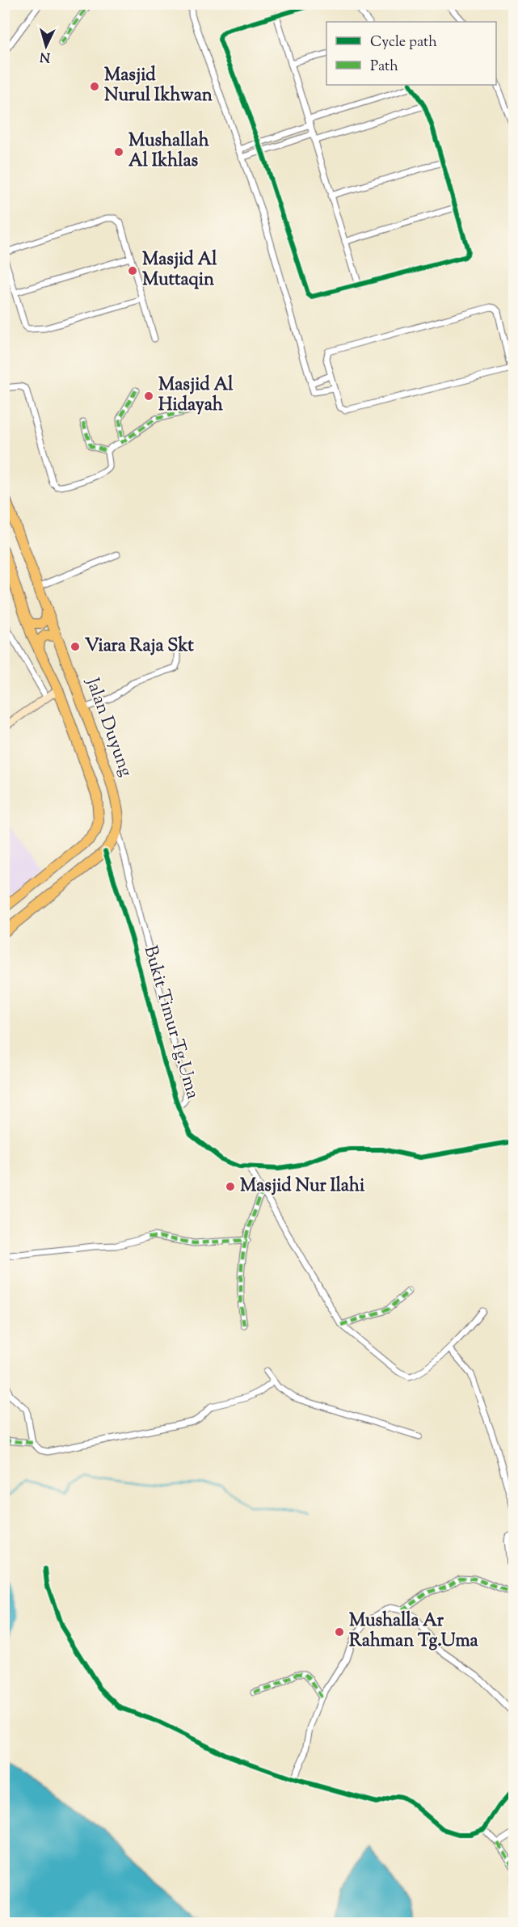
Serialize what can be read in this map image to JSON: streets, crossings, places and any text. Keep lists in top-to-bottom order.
{
  "streets": {
    "highway": ["Jalan Duyung"],
    "street": ["Bukit Timur Tg.Uma"]
  },
  "crossings": [
    ["Jalan Duyung", "Bukit Timur Tg.Uma"]
  ],
  "places": [
    "Masjid Nurul Ikhwan",
    "Mushallah Al Ikhlas",
    "Masjid Al Muttaqin",
    "Masjid Al Hidayah",
    "Viara Raja Skt",
    "Masjid Nur Ilahi",
    "Mushalla Ar Rahman Tg.Uma"
  ],
  "legend": ["Cycle path", "Path"],
  "north": "bottom"
}
